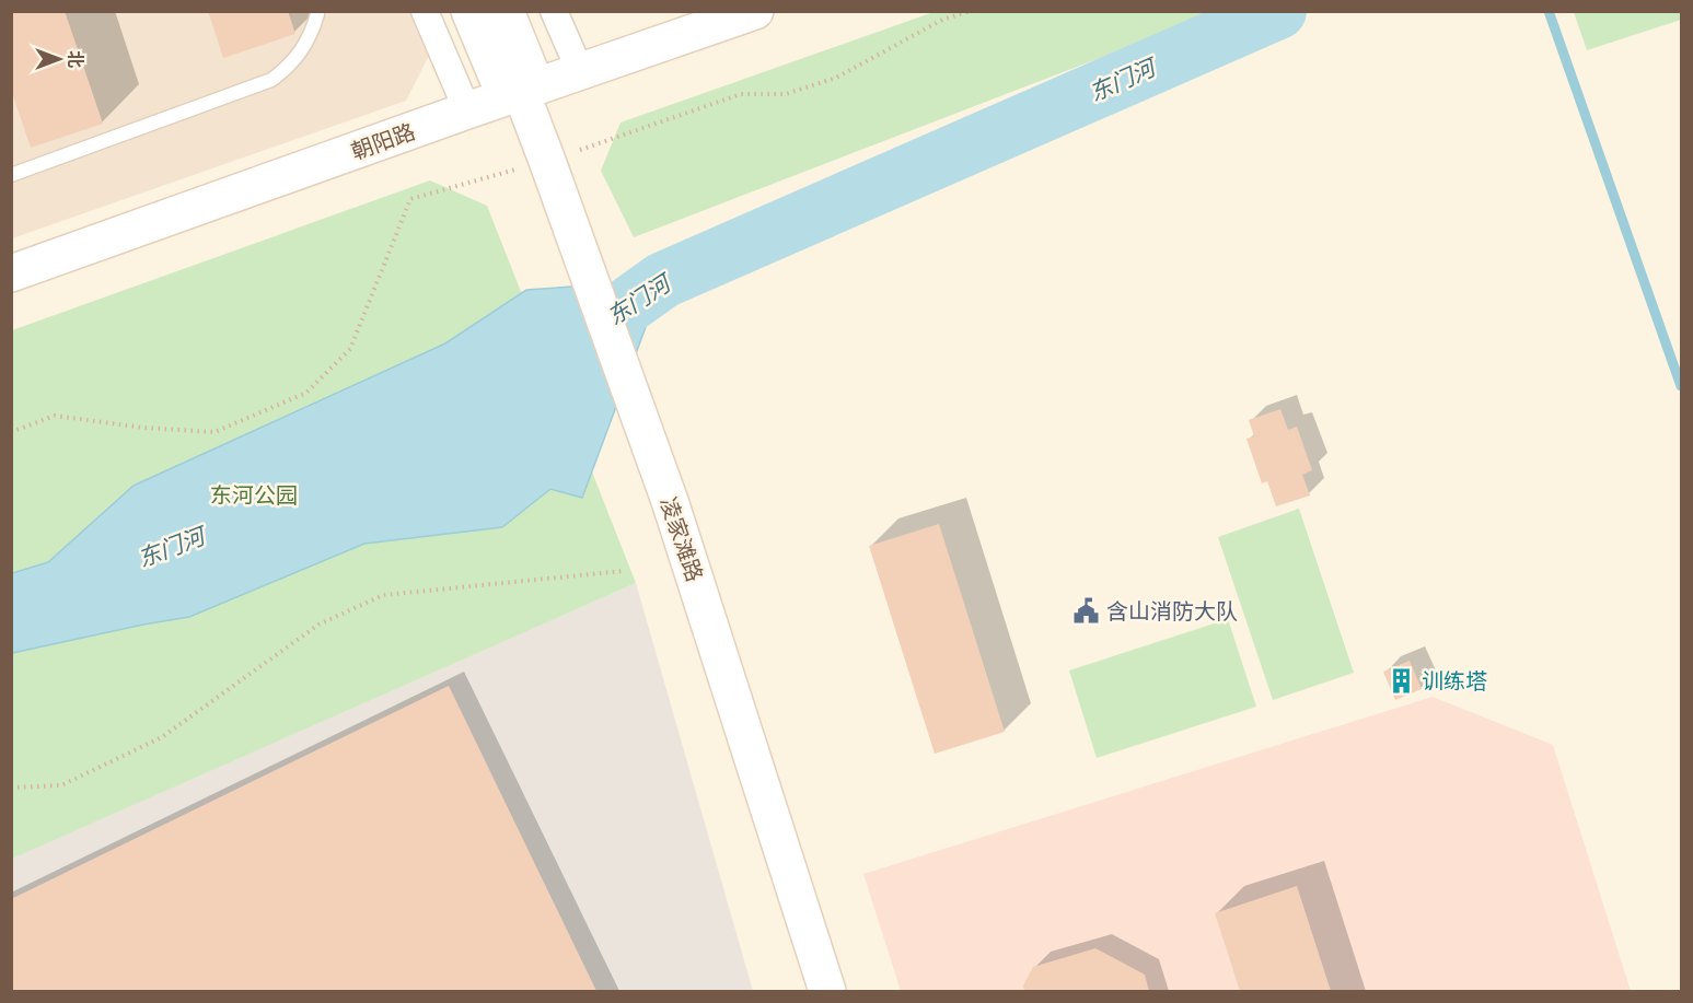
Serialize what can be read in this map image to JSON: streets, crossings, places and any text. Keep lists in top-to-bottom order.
{
  "streets": {
    "main road": ["朝阳路", "凌家滩路"]
  },
  "crossings": [
    ["朝阳路", "凌家滩路"]
  ],
  "water": ["东门河"],
  "parks": ["东河公园"],
  "places": {
    "public building": ["含山消防大队"],
    "building": ["训练塔"]
  },
  "north": "right"
}
